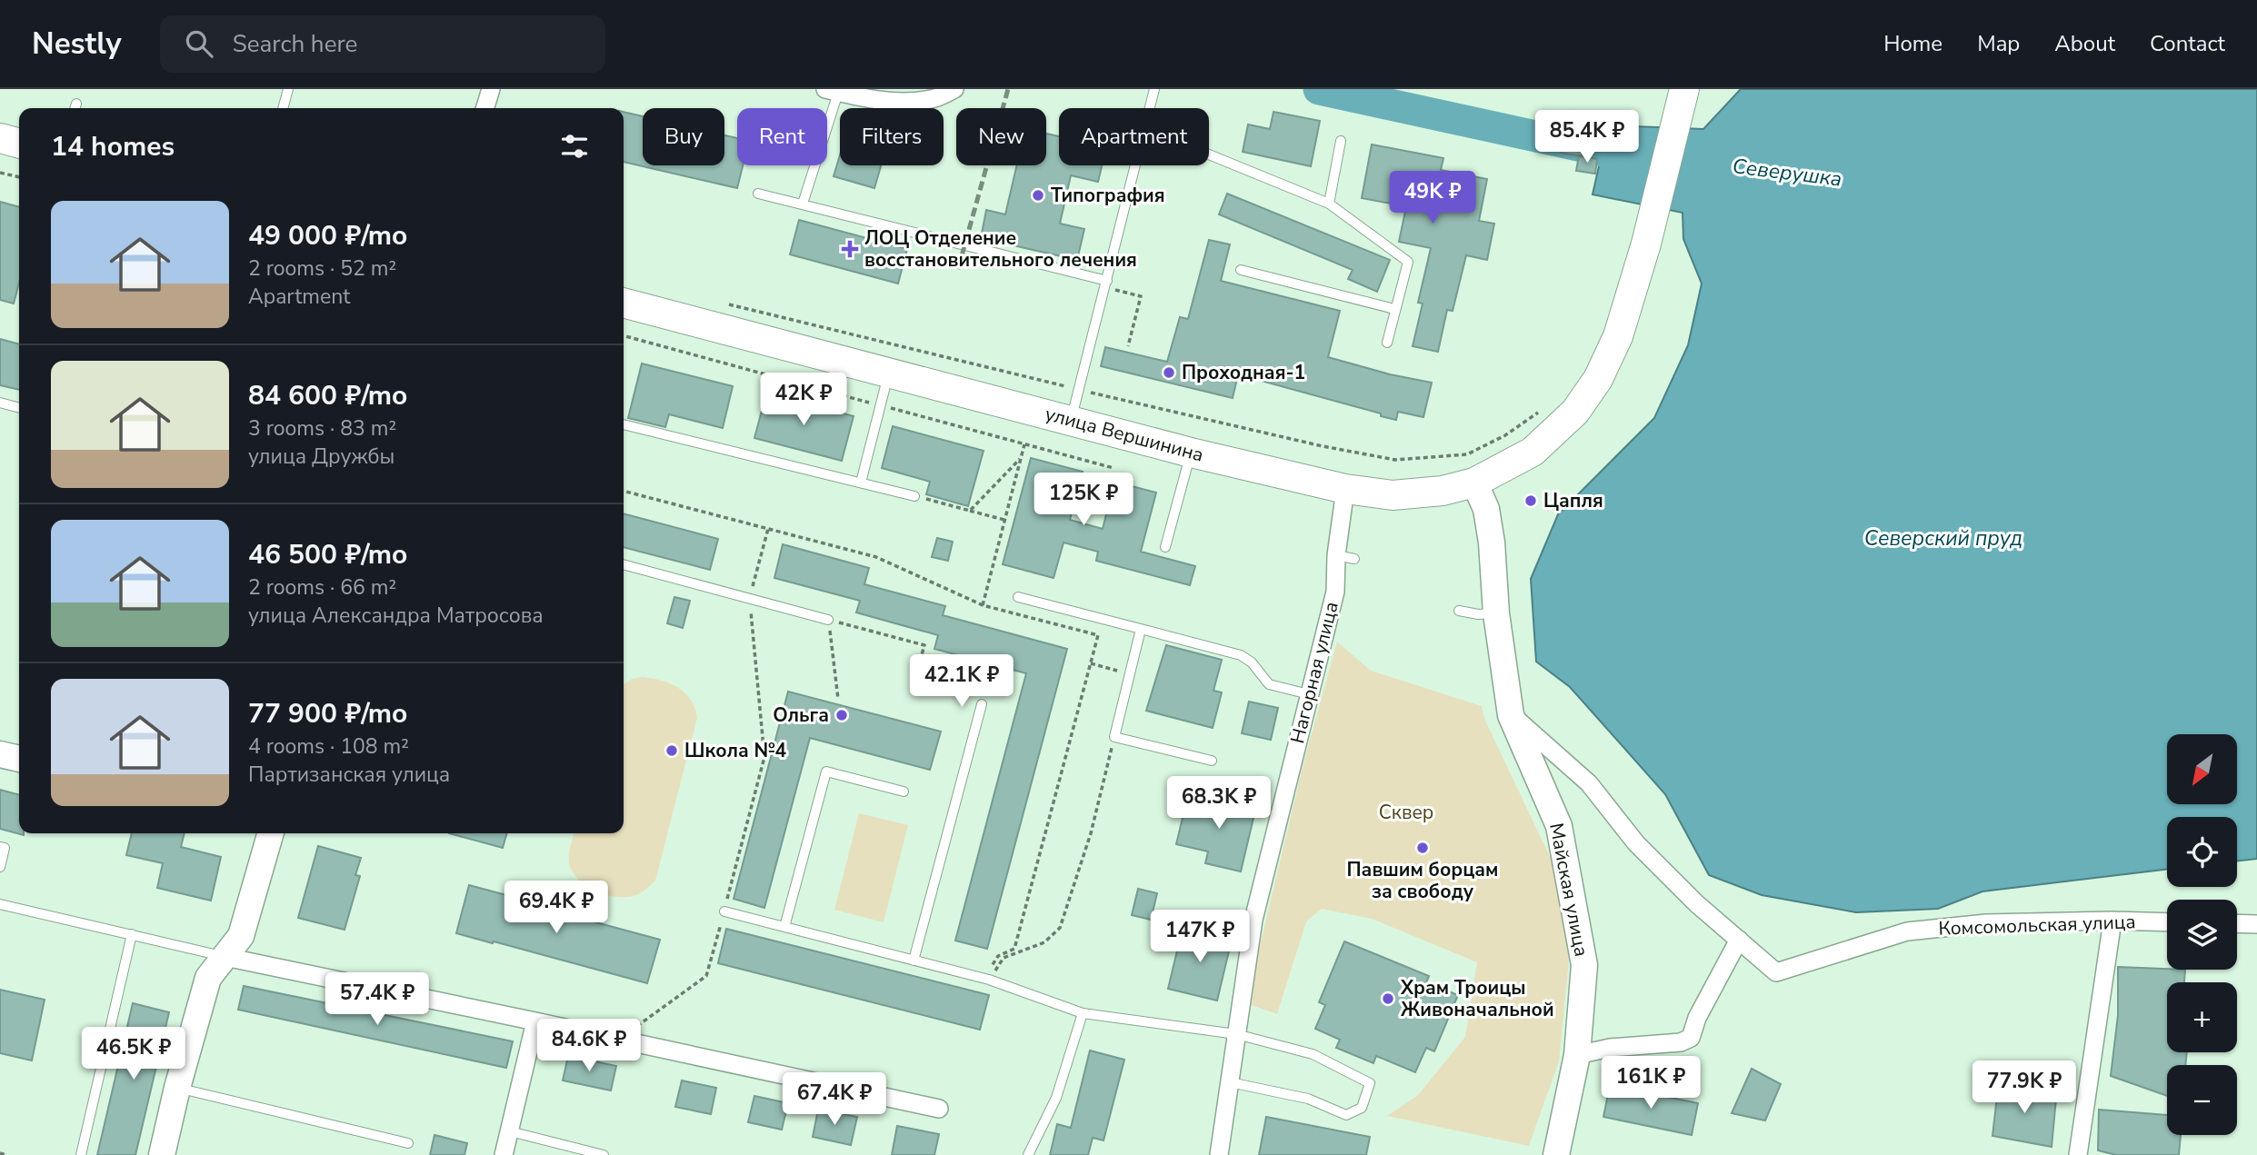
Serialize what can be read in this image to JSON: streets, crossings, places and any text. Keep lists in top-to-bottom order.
{
  "streets": {
    "main road": ["улица Вершинина"],
    "street": ["Нагорная улица", "Майская улица", "Комсомольская улица"]
  },
  "crossings": [
    ["улица Вершинина", "Нагорная улица"],
    ["улица Вершинина", "Майская улица"],
    ["Майская улица", "Комсомольская улица"]
  ],
  "water": ["Северушка", "Северский пруд"],
  "parks": ["Сквер"],
  "places": {
    "other": [
      "Типография",
      "Проходная-1",
      "Цапля",
      "Ольга",
      "Школа №4",
      "Павшим борцам за свободу",
      "Храм Троицы Живоначальной"
    ],
    "health": ["ЛОЦ Отделение восстановительного лечения"]
  },
  "north": "bottom left",
  "page": {
    "header": "Nestly",
    "search": "Search here",
    "nav": [
      "Home",
      "Map",
      "About",
      "Contact"
    ],
    "chip": [
      "Buy",
      "Rent",
      "Filters",
      "New",
      "Apartment"
    ],
    "heading": "14 homes",
    "price": [
      "85.4K ₽",
      "49K ₽",
      "42K ₽",
      "125K ₽",
      "42.1K ₽",
      "68.3K ₽",
      "69.4K ₽",
      "147K ₽",
      "57.4K ₽",
      "84.6K ₽",
      "46.5K ₽",
      "161K ₽",
      "77.9K ₽",
      "67.4K ₽"
    ],
    "list": [
      {
        "name": "49 000 ₽/mo",
        "note": "2 rooms · 52 m² · Apartment"
      },
      {
        "name": "84 600 ₽/mo",
        "note": "3 rooms · 83 m² · улица Дружбы"
      },
      {
        "name": "46 500 ₽/mo",
        "note": "2 rooms · 66 m² · улица Александра Матросова"
      },
      {
        "name": "77 900 ₽/mo",
        "note": "4 rooms · 108 m² · Партизанская улица"
      }
    ],
    "map_buttons": ["+", "−"]
  }
}
